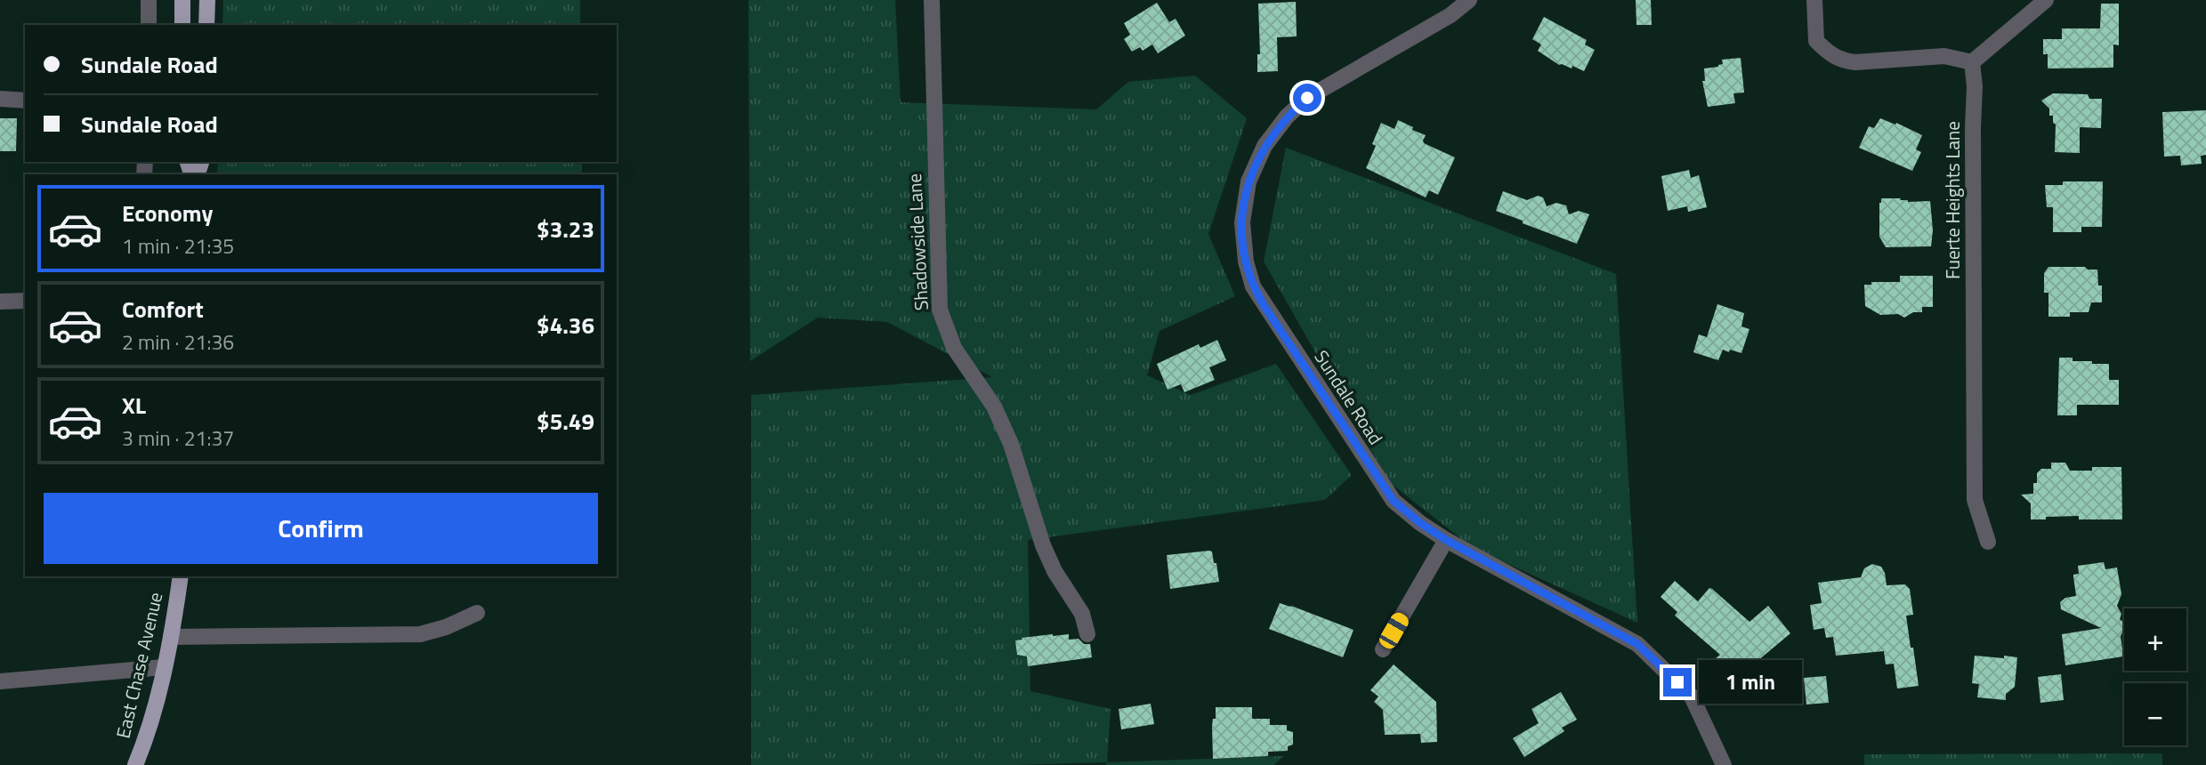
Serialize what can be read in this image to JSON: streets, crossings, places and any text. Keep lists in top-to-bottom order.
{
  "streets": {
    "main road": ["East Chase Avenue"],
    "street": ["Fuerte Heights Lane", "Shadowside Lane", "Sundale Road"]
  },
  "page": {
    "banner": ["Sundale Road", "Sundale Road"],
    "list": [
      {
        "name": "Economy",
        "note": "1 min · 21:35",
        "value": "$3.23"
      },
      {
        "name": "Comfort",
        "note": "2 min · 21:36",
        "value": "$4.36"
      },
      {
        "name": "XL",
        "note": "3 min · 21:37",
        "value": "$5.49"
      }
    ],
    "buttons": "Confirm",
    "map_buttons": ["+", "−"],
    "bubble": "1 min"
  }
}
